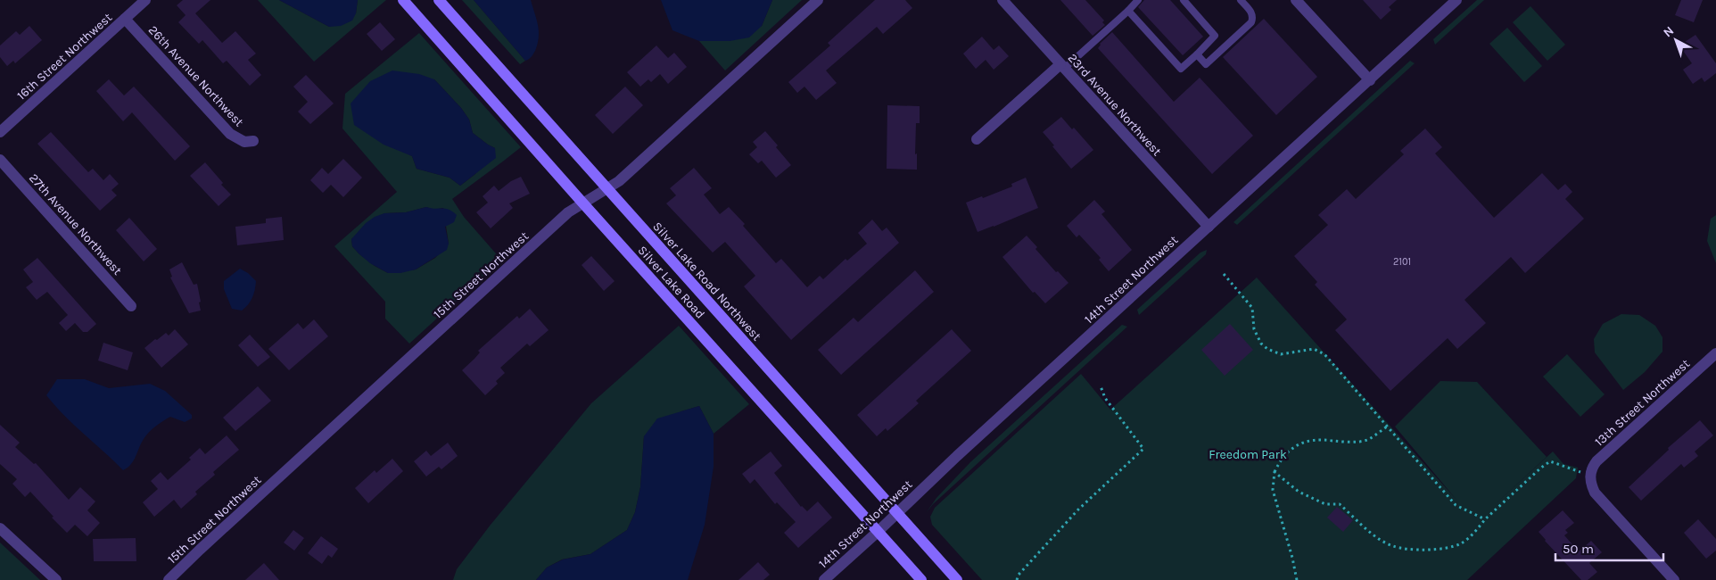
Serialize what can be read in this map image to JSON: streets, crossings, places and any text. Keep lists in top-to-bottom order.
{
  "streets": {
    "main road": ["Silver Lake Road Northwest", "Silver Lake Road"],
    "street": [
      "16th Street Northwest",
      "26th Avenue Northwest",
      "23rd Avenue Northwest",
      "27th Avenue Northwest",
      "15th Street Northwest",
      "14th Street Northwest",
      "13th Street Northwest"
    ]
  },
  "crossings": [
    ["16th Street Northwest", "26th Avenue Northwest"],
    ["23rd Avenue Northwest", "14th Street Northwest"],
    ["15th Street Northwest", "Silver Lake Road Northwest"],
    ["15th Street Northwest", "Silver Lake Road"],
    ["14th Street Northwest", "Silver Lake Road Northwest"],
    ["14th Street Northwest", "Silver Lake Road"]
  ],
  "parks": ["Freedom Park"],
  "house_numbers": ["2101"],
  "scale_bar": "50 m",
  "north": "top left"
}
